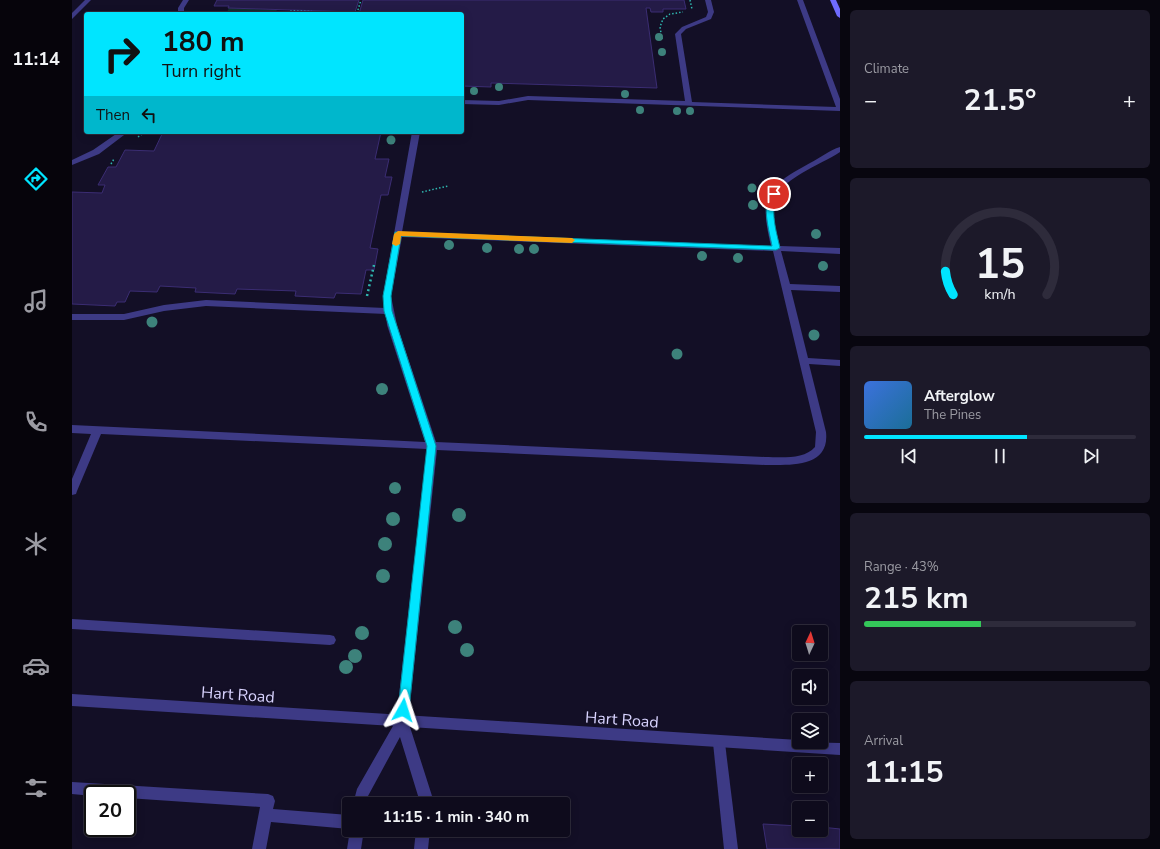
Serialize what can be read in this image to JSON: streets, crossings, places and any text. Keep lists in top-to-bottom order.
{
  "streets": {
    "street": ["Hart Road"]
  },
  "north": "top",
  "page": {
    "tabs": "11:14",
    "tile": [
      "Climate",
      ["Range · 43%", "215 km"],
      ["Arrival", "11:15"]
    ],
    "turn": ["180 m", "Turn right"],
    "heat": ["−", "21.5°", "+"],
    "then": "Then",
    "song": ["Afterglow", "The Pines"],
    "map_buttons": ["+", "−"],
    "limit": "20",
    "trip": "11:15 · 1 min · 340 m",
    "gauge": ["15", "km/h"]
  }
}
